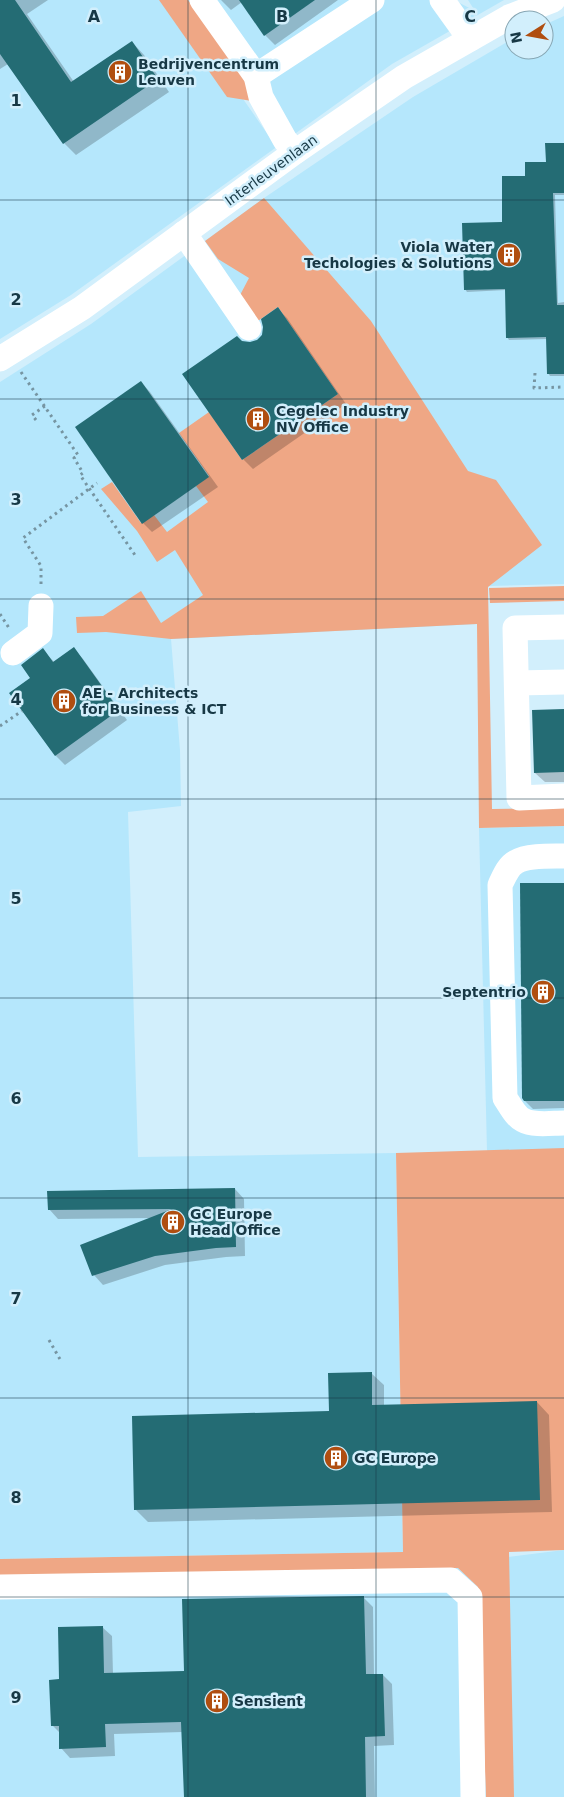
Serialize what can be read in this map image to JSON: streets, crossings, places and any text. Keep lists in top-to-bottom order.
{
  "streets": {
    "street": ["Interleuvenlaan"]
  },
  "places": {
    "building": [
      "Bedrijvencentrum Leuven",
      "Viola Water Techologies & Solutions",
      "Cegelec Industry NV Office",
      "AE - Architects for Business & ICT",
      "Septentrio",
      "GC Europe Head Office",
      "GC Europe",
      "Sensient"
    ]
  },
  "north": "left",
  "grid": {
    "columns": ["A", "B", "C"],
    "rows": [
      "1",
      "2",
      "3",
      "4",
      "5",
      "6",
      "7",
      "8",
      "9"
    ]
  }
}
